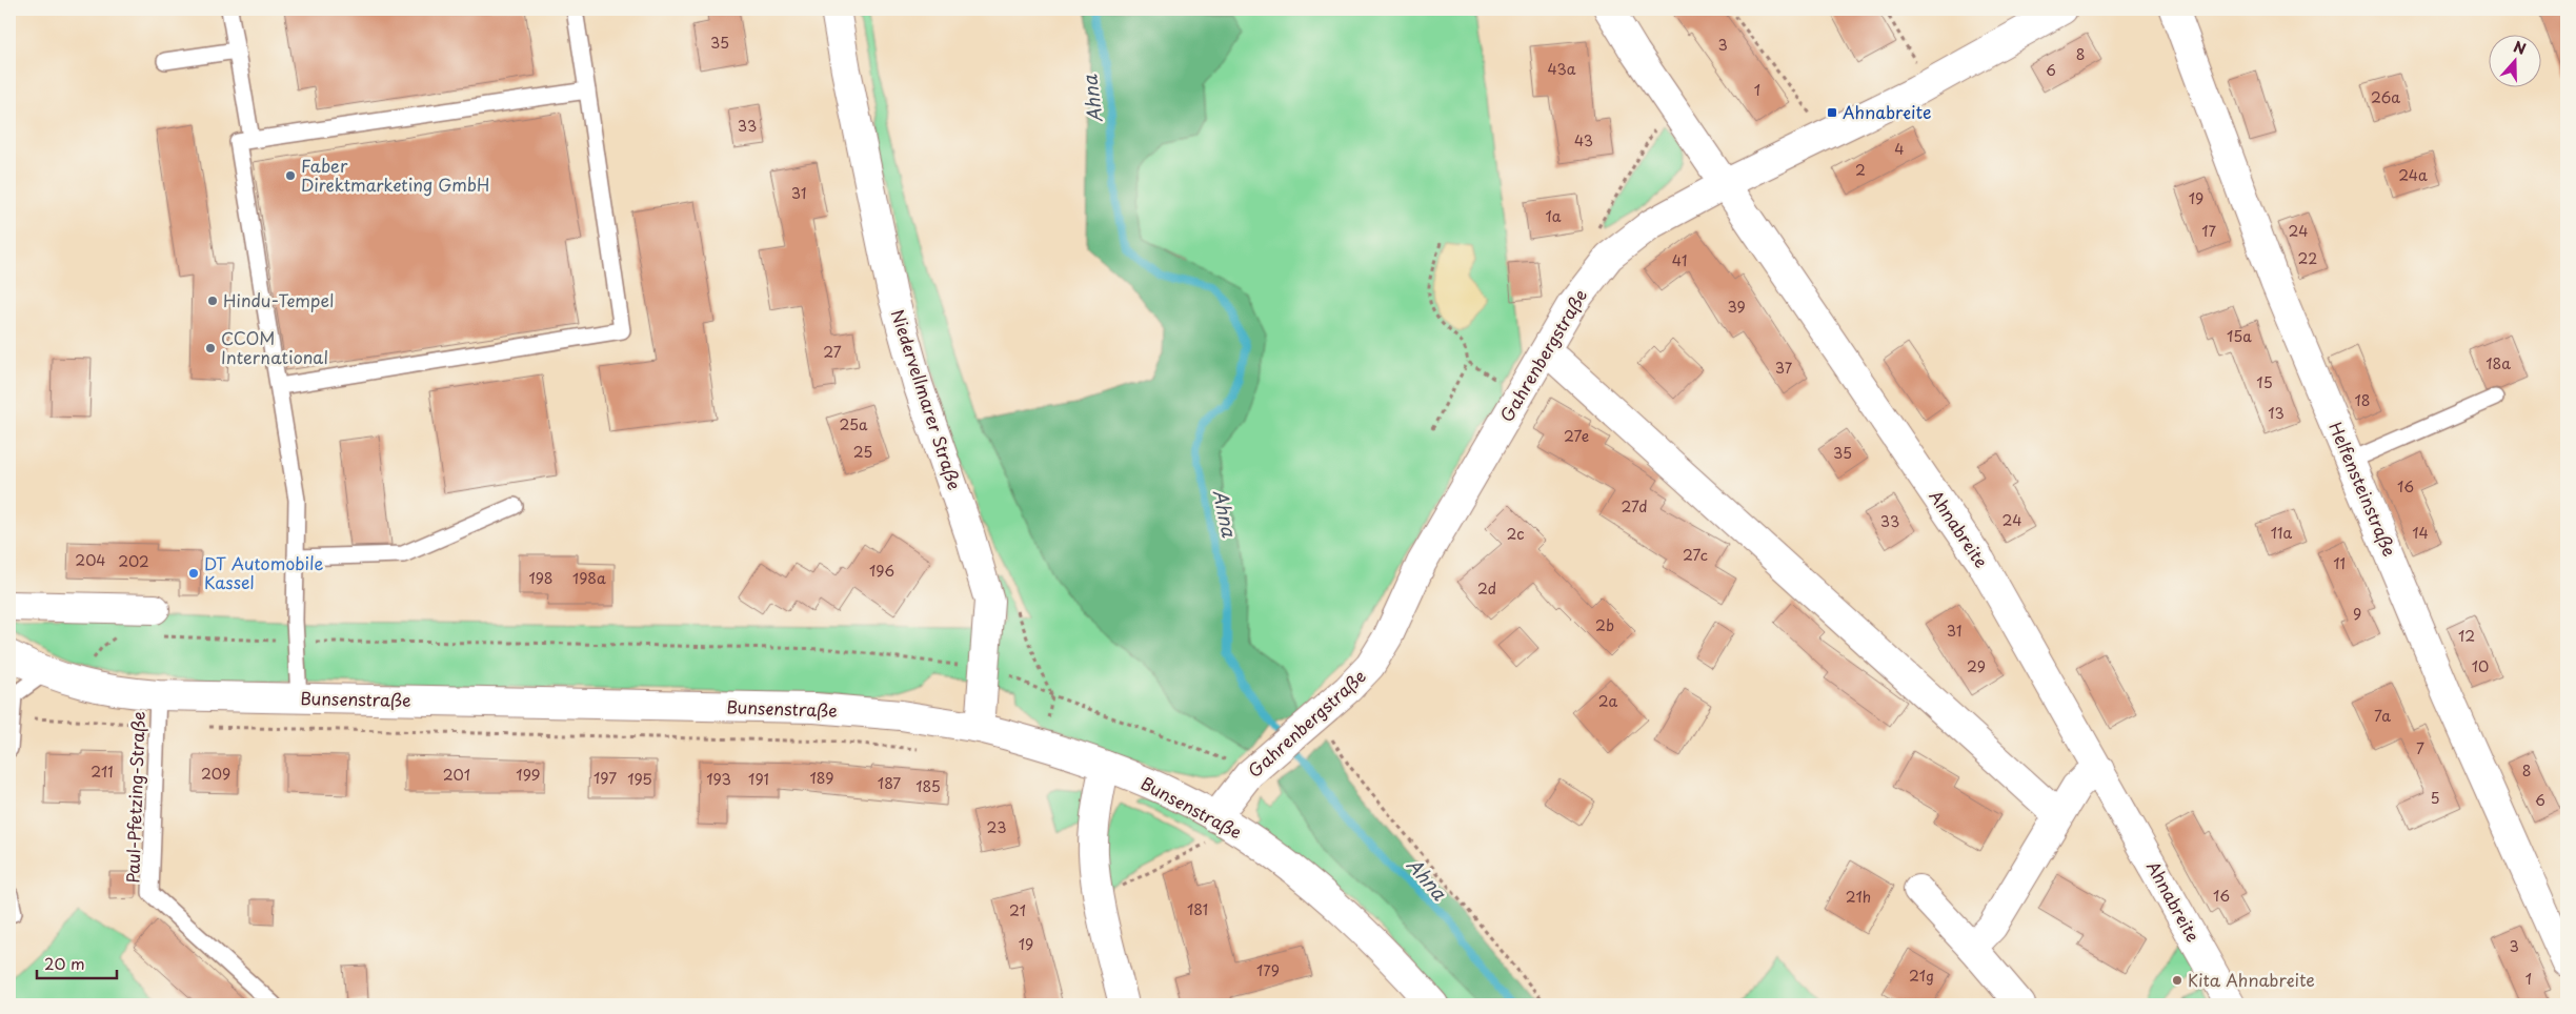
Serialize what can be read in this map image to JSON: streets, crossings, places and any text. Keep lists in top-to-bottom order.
{
  "streets": {
    "street": [
      "Gahrenbergstraße",
      "Niedervellmarer Straße",
      "Helfensteinstraße",
      "Ahnabreite",
      "Bunsenstraße"
    ],
    "lane": ["Paul-Pfetzing-Straße"]
  },
  "crossings": [
    ["Gahrenbergstraße", "Ahnabreite"],
    ["Gahrenbergstraße", "Bunsenstraße"],
    ["Niedervellmarer Straße", "Bunsenstraße"],
    ["Bunsenstraße", "Paul-Pfetzing-Straße"]
  ],
  "water": ["Ahna"],
  "places": {
    "transit": ["Ahnabreite"],
    "other": [
      "Faber Direktmarketing GmbH",
      "Hindu-Tempel",
      "CCOM International",
      "DT Automobile Kassel",
      "Kita Ahnabreite"
    ]
  },
  "house_numbers": [
    "35",
    "3",
    "8",
    "43a",
    "6",
    "1",
    "26a",
    "33",
    "43",
    "4",
    "2",
    "24a",
    "31",
    "19",
    "1a",
    "17",
    "24",
    "22",
    "41",
    "39",
    "15a",
    "27",
    "18a",
    "37",
    "15",
    "18",
    "13",
    "25a",
    "27e",
    "25",
    "35",
    "16",
    "27d",
    "24",
    "33",
    "11a",
    "14",
    "2c",
    "27c",
    "204",
    "202",
    "11",
    "196",
    "198",
    "198a",
    "2d",
    "9",
    "2b",
    "31",
    "12",
    "29",
    "10",
    "2a",
    "7a",
    "7",
    "8",
    "211",
    "209",
    "201",
    "199",
    "197",
    "189",
    "195",
    "193",
    "191",
    "187",
    "185",
    "5",
    "6",
    "23",
    "16",
    "21h",
    "181",
    "21",
    "19",
    "3",
    "179",
    "21g",
    "1"
  ],
  "scale_bar": "20 m",
  "north": "top"
}
